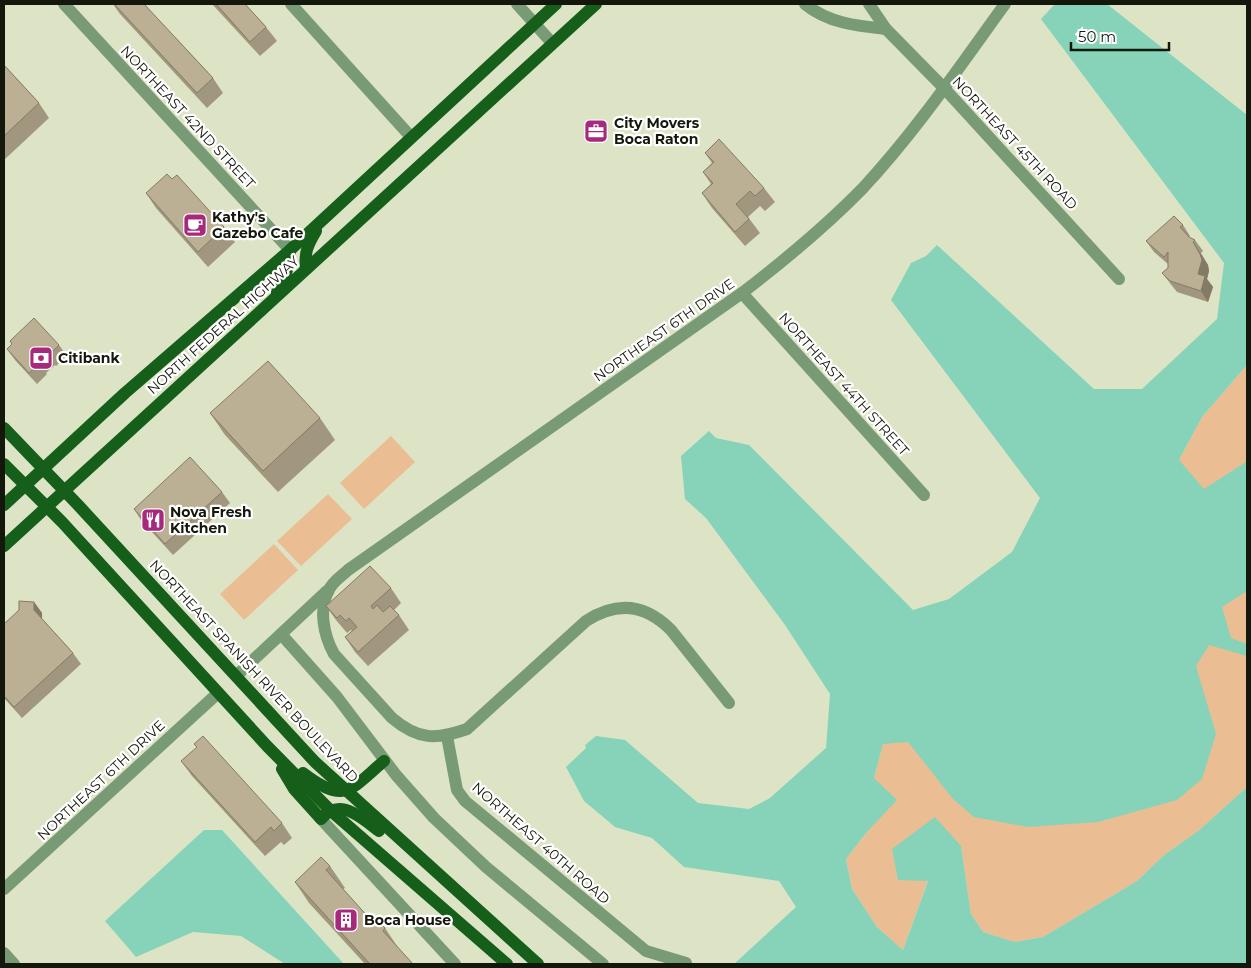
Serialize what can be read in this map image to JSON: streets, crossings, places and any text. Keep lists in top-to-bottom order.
{
  "streets": {
    "main road": ["NORTH FEDERAL HIGHWAY", "NORTHEAST SPANISH RIVER BOULEVARD"],
    "street": [
      "NORTHEAST 42ND STREET",
      "NORTHEAST 45TH ROAD",
      "NORTHEAST 6TH DRIVE",
      "NORTHEAST 44TH STREET",
      "NORTHEAST 40TH ROAD"
    ]
  },
  "crossings": [
    ["NORTHEAST 42ND STREET", "NORTH FEDERAL HIGHWAY"],
    ["NORTHEAST 45TH ROAD", "NORTHEAST 6TH DRIVE"],
    ["NORTH FEDERAL HIGHWAY", "NORTHEAST SPANISH RIVER BOULEVARD"],
    ["NORTHEAST 6TH DRIVE", "NORTHEAST 44TH STREET"],
    ["NORTHEAST 6TH DRIVE", "NORTHEAST SPANISH RIVER BOULEVARD"]
  ],
  "places": {
    "office": ["City Movers Boca Raton"],
    "cafe": ["Kathy's Gazebo Cafe"],
    "bank": ["Citibank"],
    "restaurant": ["Nova Fresh Kitchen"],
    "building": ["Boca House"]
  },
  "scale_bar": "50 m"
}
